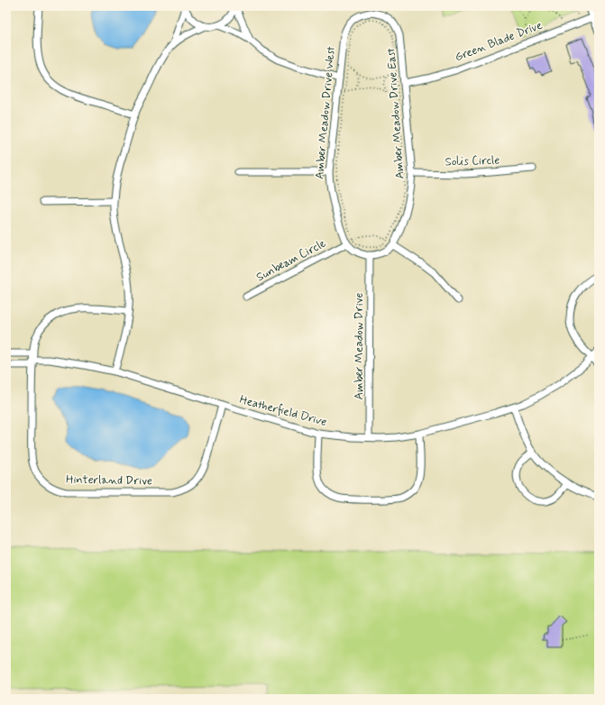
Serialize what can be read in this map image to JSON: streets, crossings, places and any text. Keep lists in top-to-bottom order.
{
  "streets": {
    "street": [
      "Green Blade Drive",
      "Amber Meadow Drive West",
      "Amber Meadow Drive East",
      "Solis Circle",
      "Sunbeam Circle",
      "Amber Meadow Drive",
      "Heatherfield Drive",
      "Hinterland Drive"
    ]
  },
  "crossings": [
    ["Green Blade Drive", "Amber Meadow Drive East"],
    ["Amber Meadow Drive West", "Amber Meadow Drive East"],
    ["Amber Meadow Drive West", "Sunbeam Circle"],
    ["Amber Meadow Drive East", "Solis Circle"],
    ["Amber Meadow Drive", "Heatherfield Drive"],
    ["Heatherfield Drive", "Hinterland Drive"]
  ]
}
